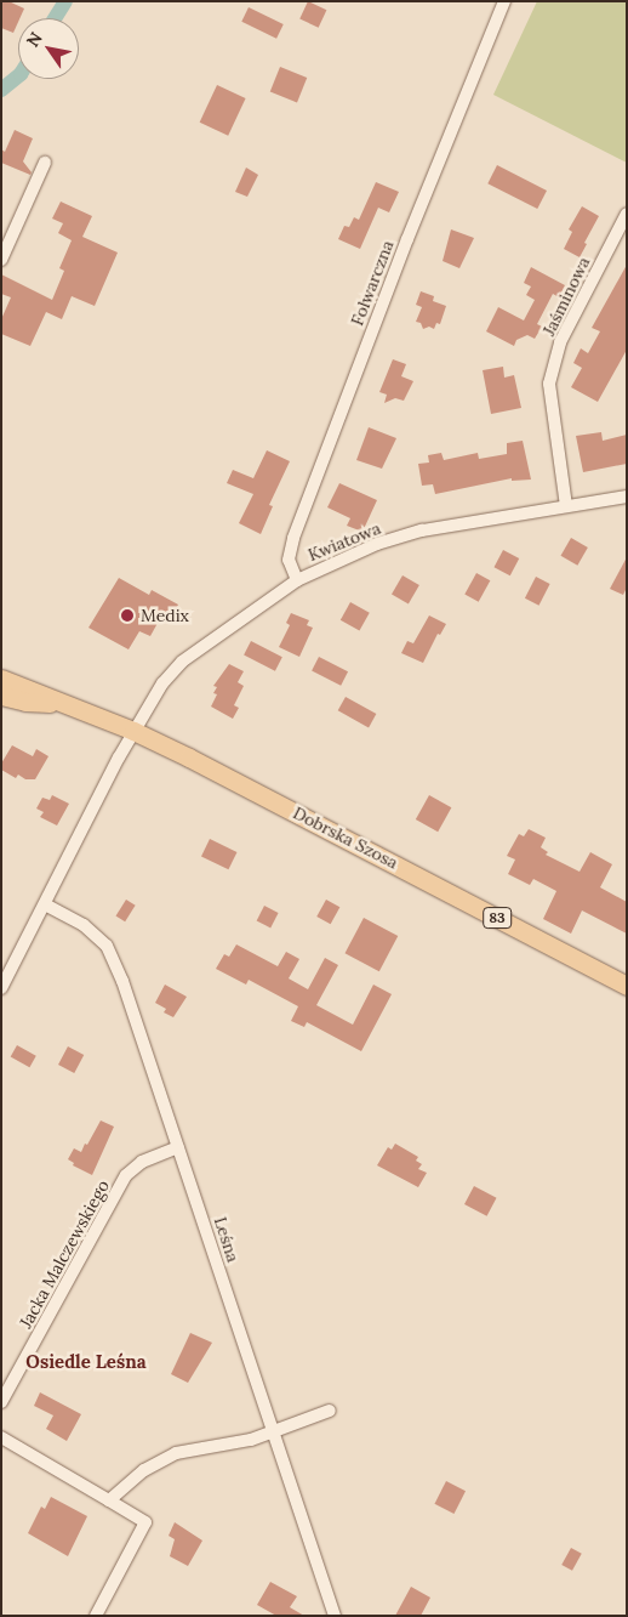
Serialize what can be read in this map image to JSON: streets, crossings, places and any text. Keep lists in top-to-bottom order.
{
  "streets": {
    "main road": ["Dobrska Szosa", "83"],
    "street": [
      "Folwarczna",
      "Jaśminowa",
      "Kwiatowa",
      "Leśna",
      "Jacka Malczewskiego"
    ]
  },
  "crossings": [
    ["Folwarczna", "Kwiatowa"],
    ["Jaśminowa", "Kwiatowa"],
    ["Kwiatowa", "Dobrska Szosa"],
    ["Kwiatowa", "Leśna"],
    ["Leśna", "Jacka Malczewskiego"]
  ],
  "districts": ["Osiedle Leśna"],
  "places": ["Medix"],
  "north": "top left"
}
